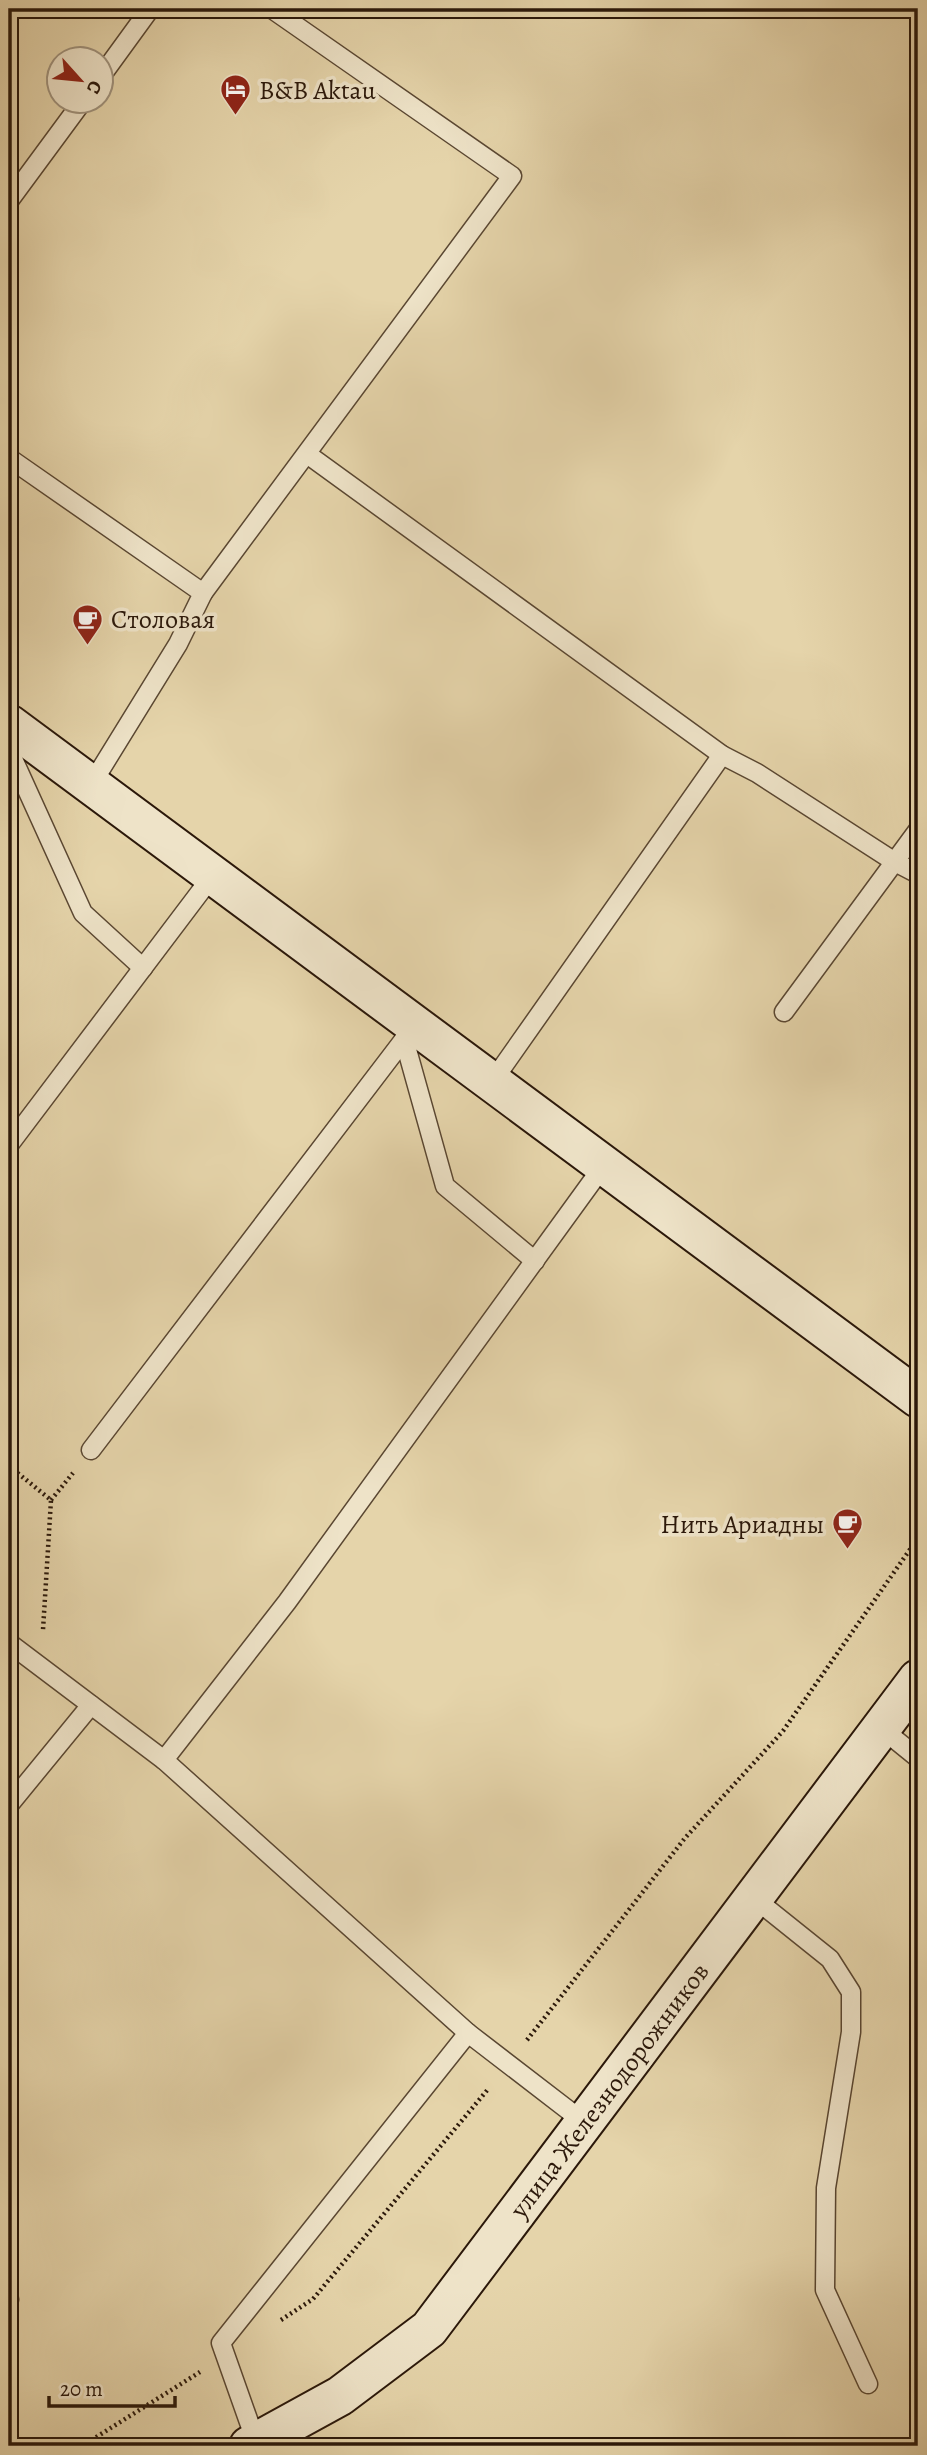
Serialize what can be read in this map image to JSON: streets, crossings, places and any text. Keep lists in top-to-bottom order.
{
  "streets": {
    "street": ["улица Железнодорожников"]
  },
  "places": {
    "hotel": ["B&B Aktau"],
    "cafe": ["Столовая", "Нить Ариадны"]
  },
  "scale_bar": "20 m",
  "north": "bottom right"
}
